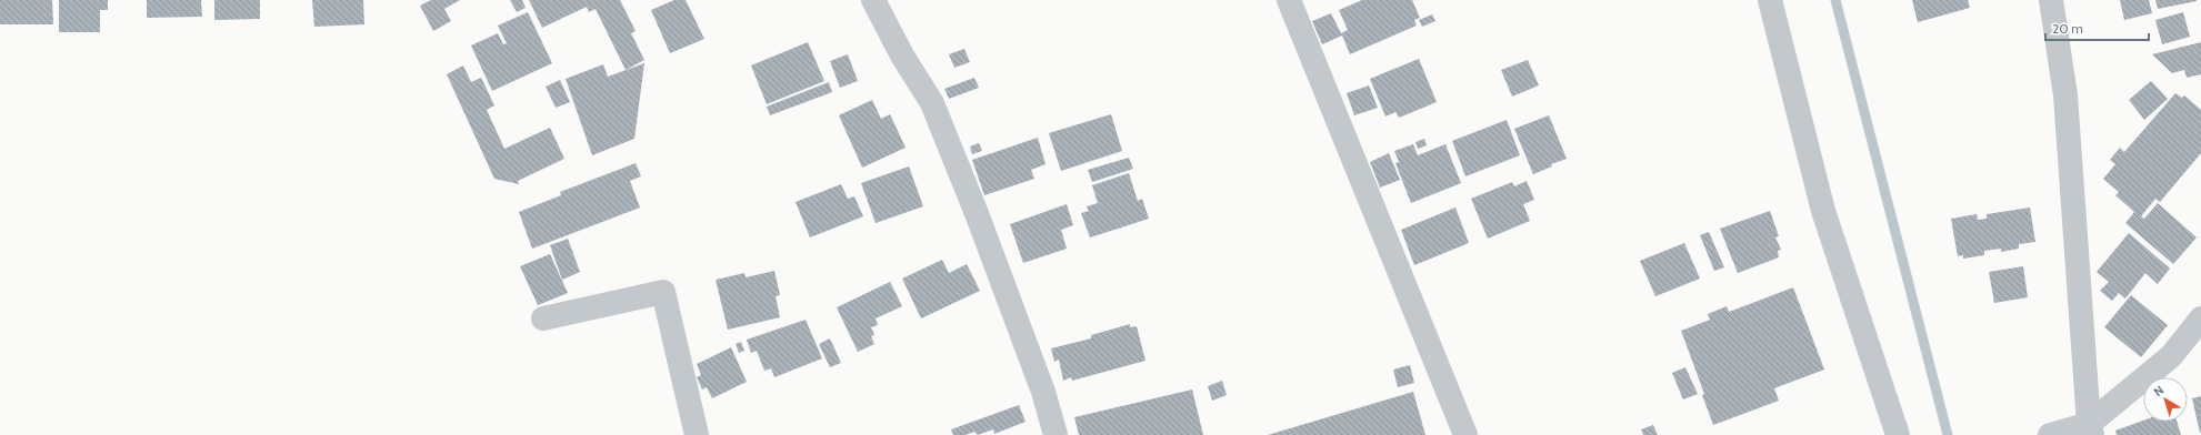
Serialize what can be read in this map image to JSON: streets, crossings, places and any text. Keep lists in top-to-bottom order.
{
  "scale_bar": "20 m",
  "north": "top left"
}
